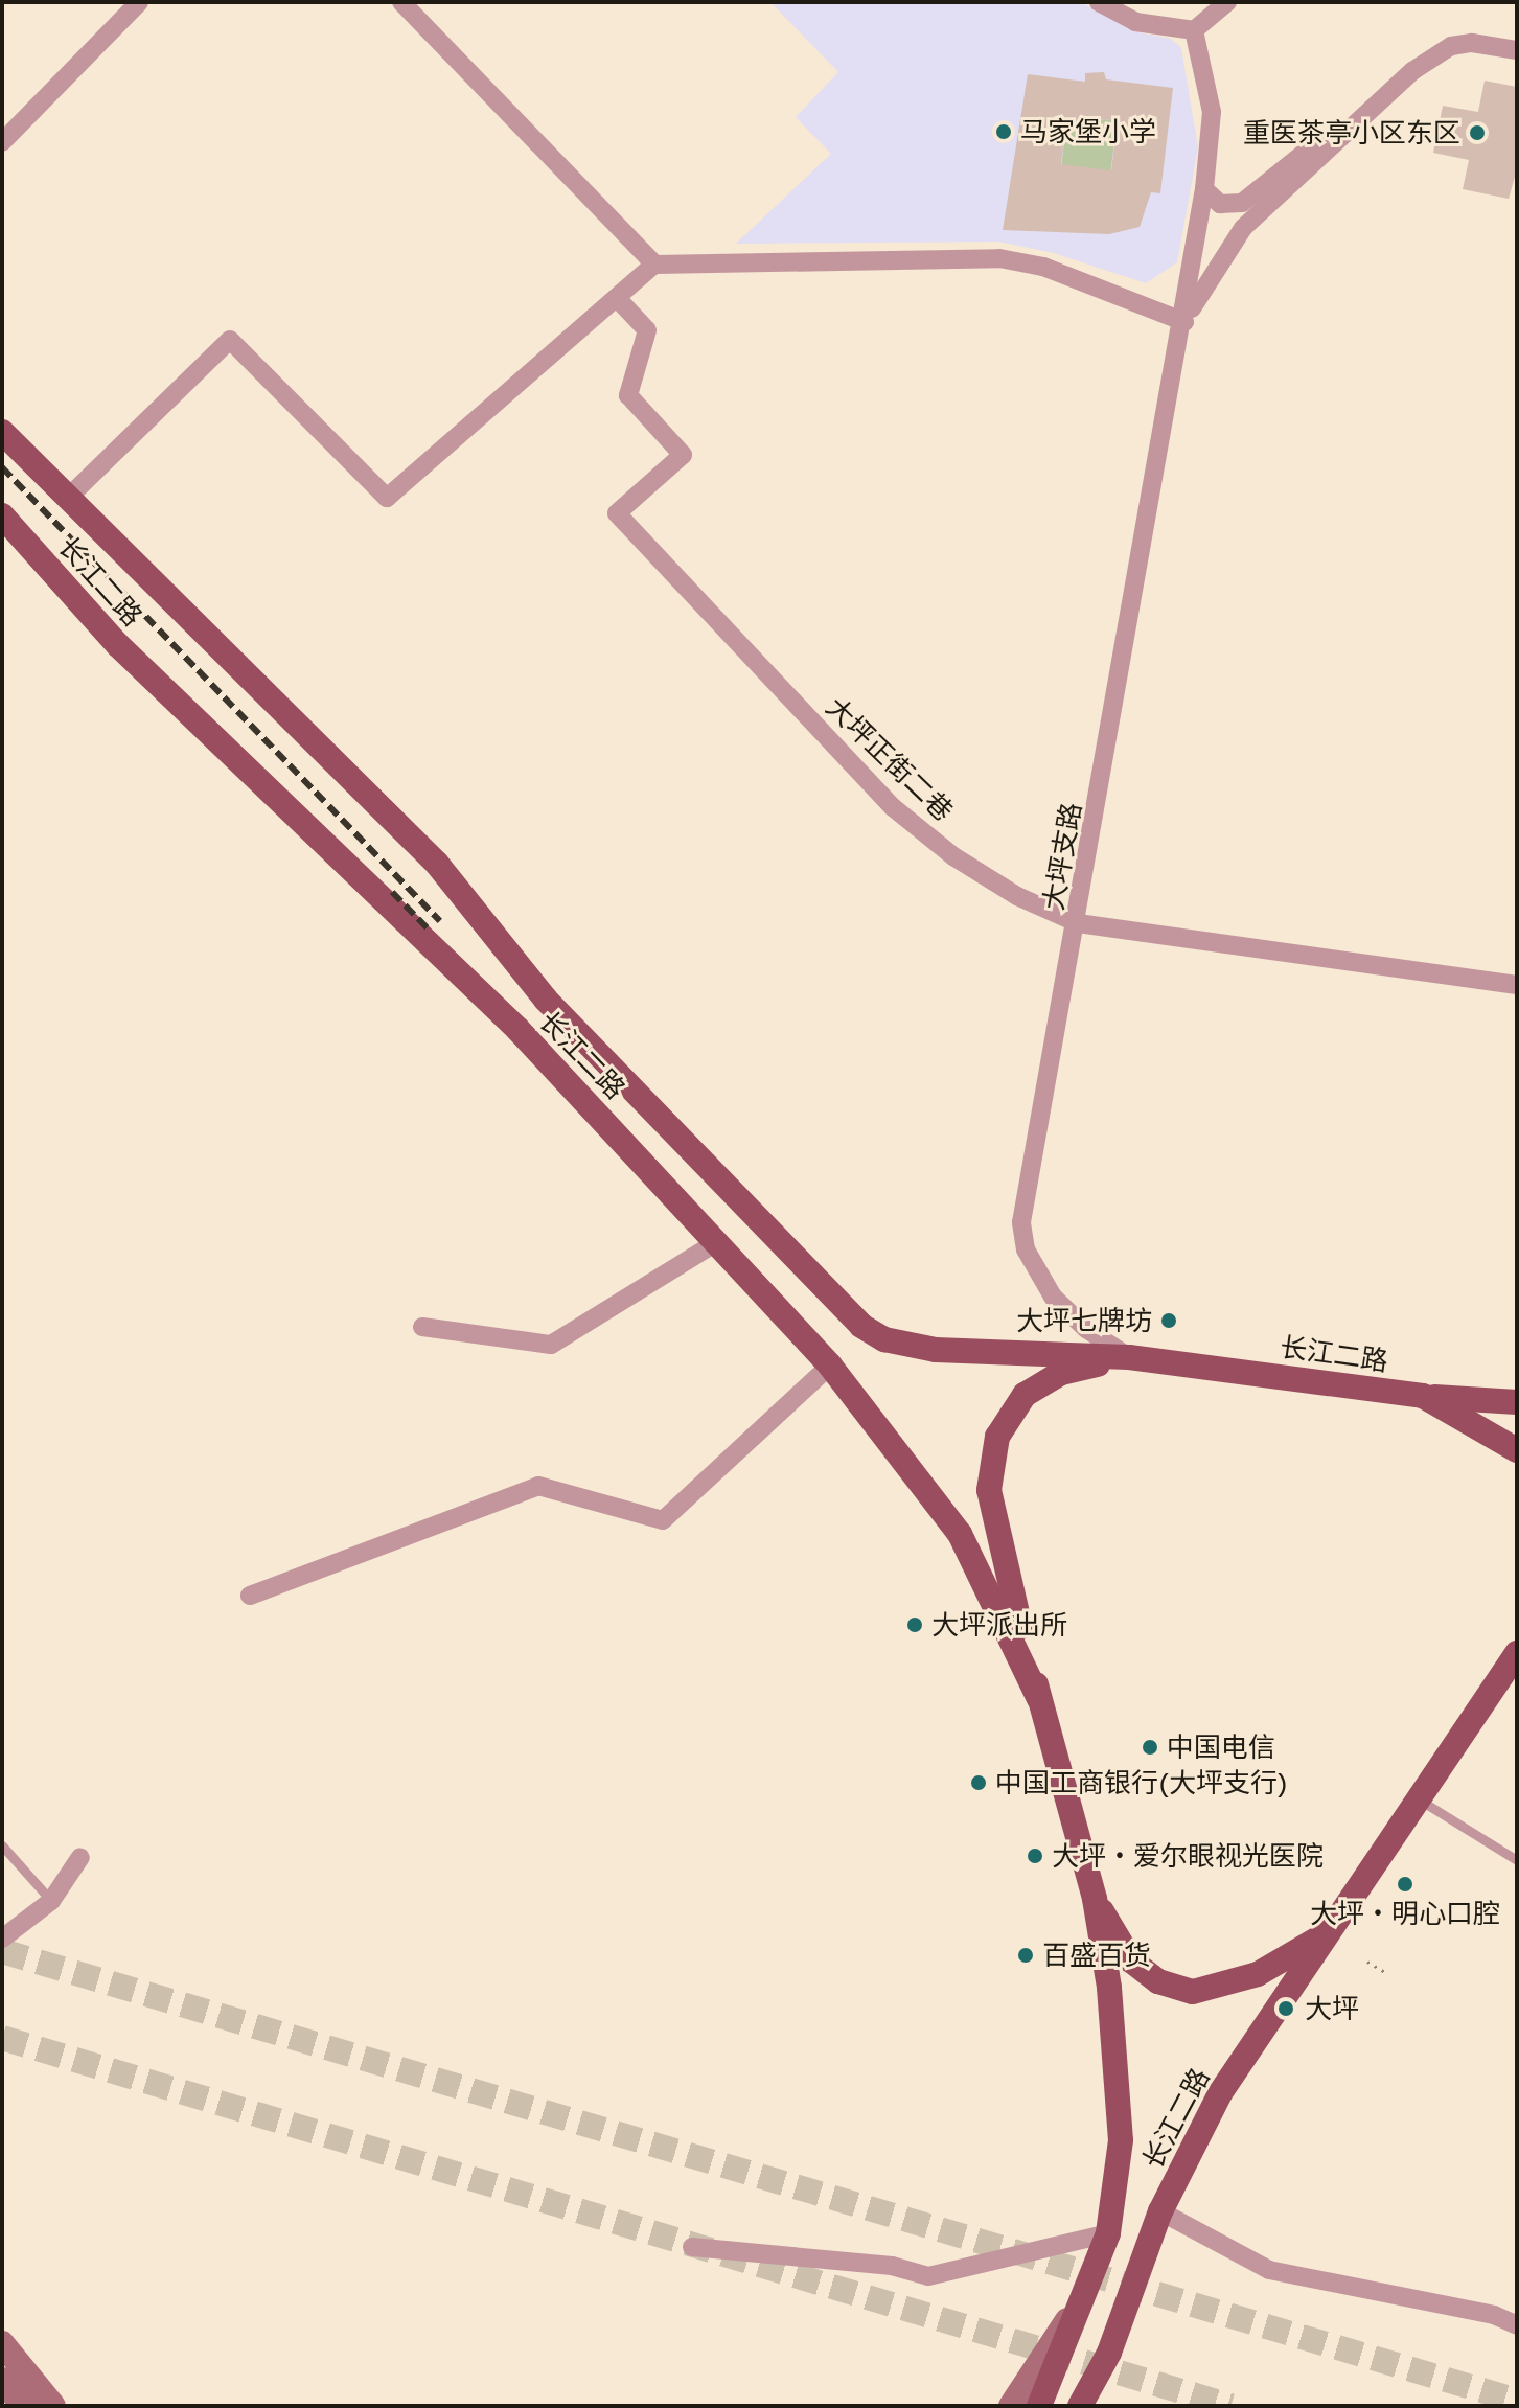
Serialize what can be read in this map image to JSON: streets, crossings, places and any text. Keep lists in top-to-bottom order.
{
  "streets": {
    "main road": ["长江二路"],
    "street": ["大坪正街二巷", "大坪支路"]
  },
  "crossings": [
    ["长江二路", "大坪支路"],
    ["大坪正街二巷", "大坪支路"]
  ],
  "places": [
    "马家堡小学",
    "重医茶亭小区东区",
    "大坪七牌坊",
    "大坪派出所",
    "中国电信",
    "中国工商银行(大坪支行)",
    "大坪‧爱尔眼视光医院",
    "大坪‧明心口腔",
    "百盛百货",
    "大坪"
  ]
}
